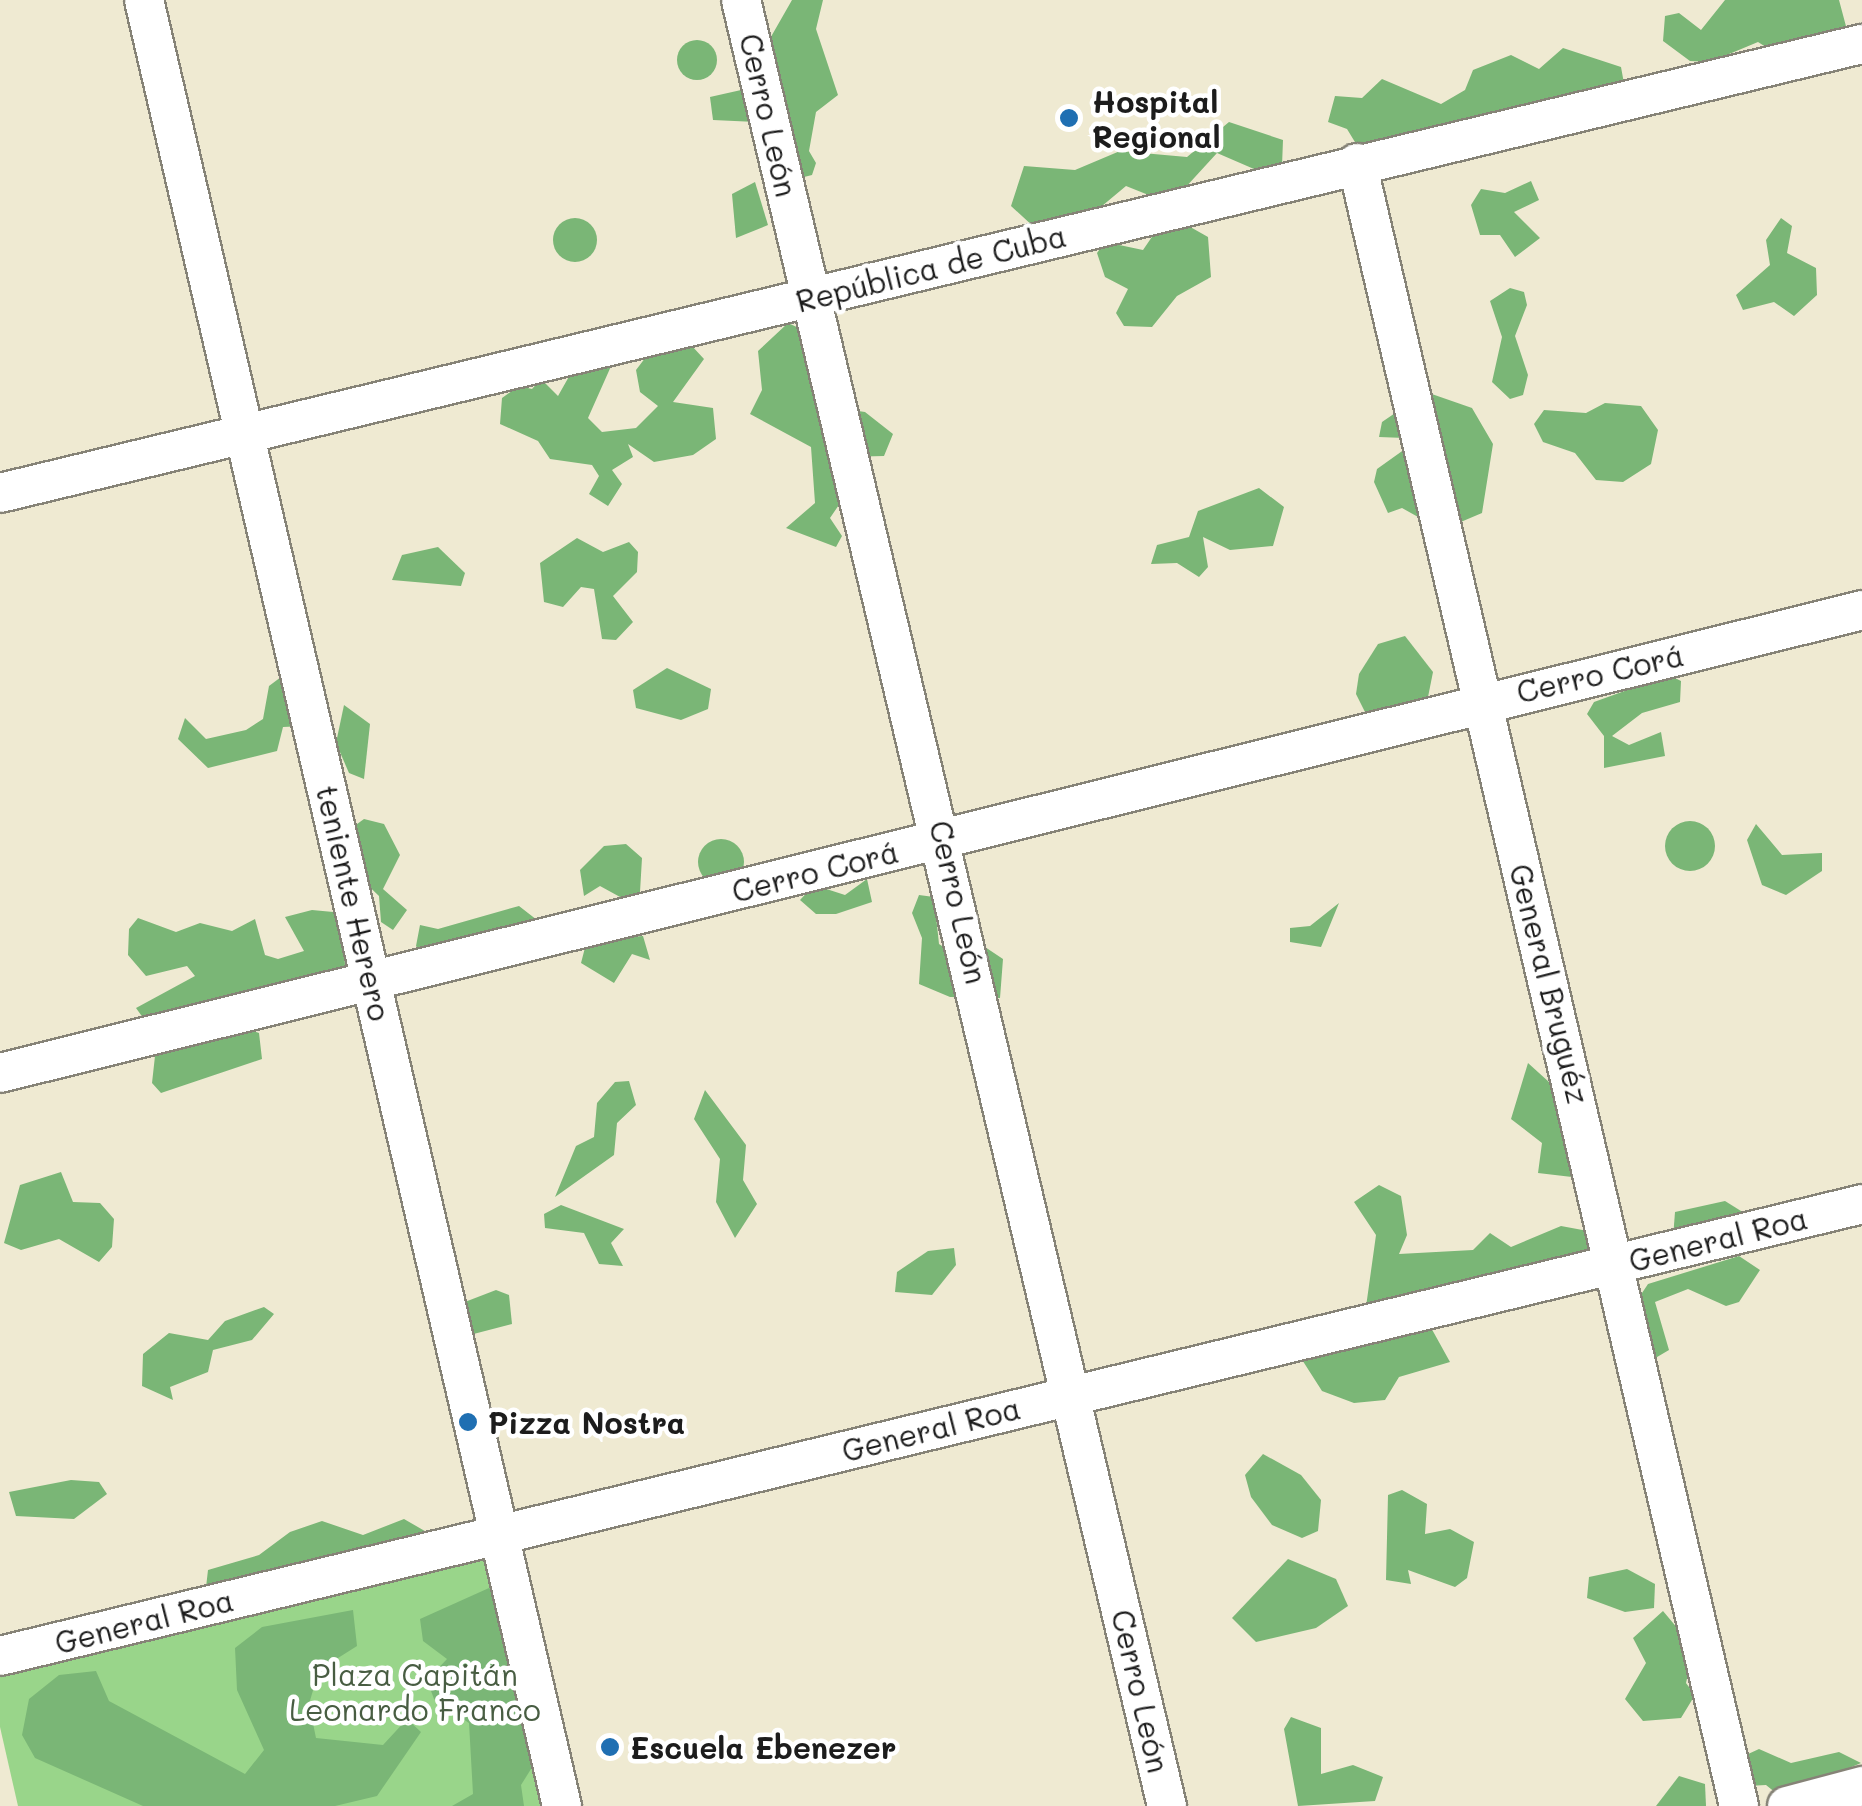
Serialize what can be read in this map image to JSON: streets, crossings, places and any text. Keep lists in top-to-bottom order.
{
  "streets": {
    "street": [
      "Cerro León",
      "República de Cuba",
      "Cerro Corá",
      "teniente Herero",
      "General Bruguéz",
      "General Roa"
    ]
  },
  "crossings": [
    ["Cerro León", "República de Cuba"],
    ["Cerro León", "Cerro Corá"],
    ["Cerro León", "General Roa"],
    ["República de Cuba", "teniente Herero"],
    ["República de Cuba", "General Bruguéz"],
    ["Cerro Corá", "teniente Herero"],
    ["Cerro Corá", "General Bruguéz"],
    ["teniente Herero", "General Roa"],
    ["General Bruguéz", "General Roa"]
  ],
  "parks": ["Plaza Capitán Leonardo Franco"],
  "places": ["Hospital Regional", "Pizza Nostra", "Escuela Ebenezer"]
}
